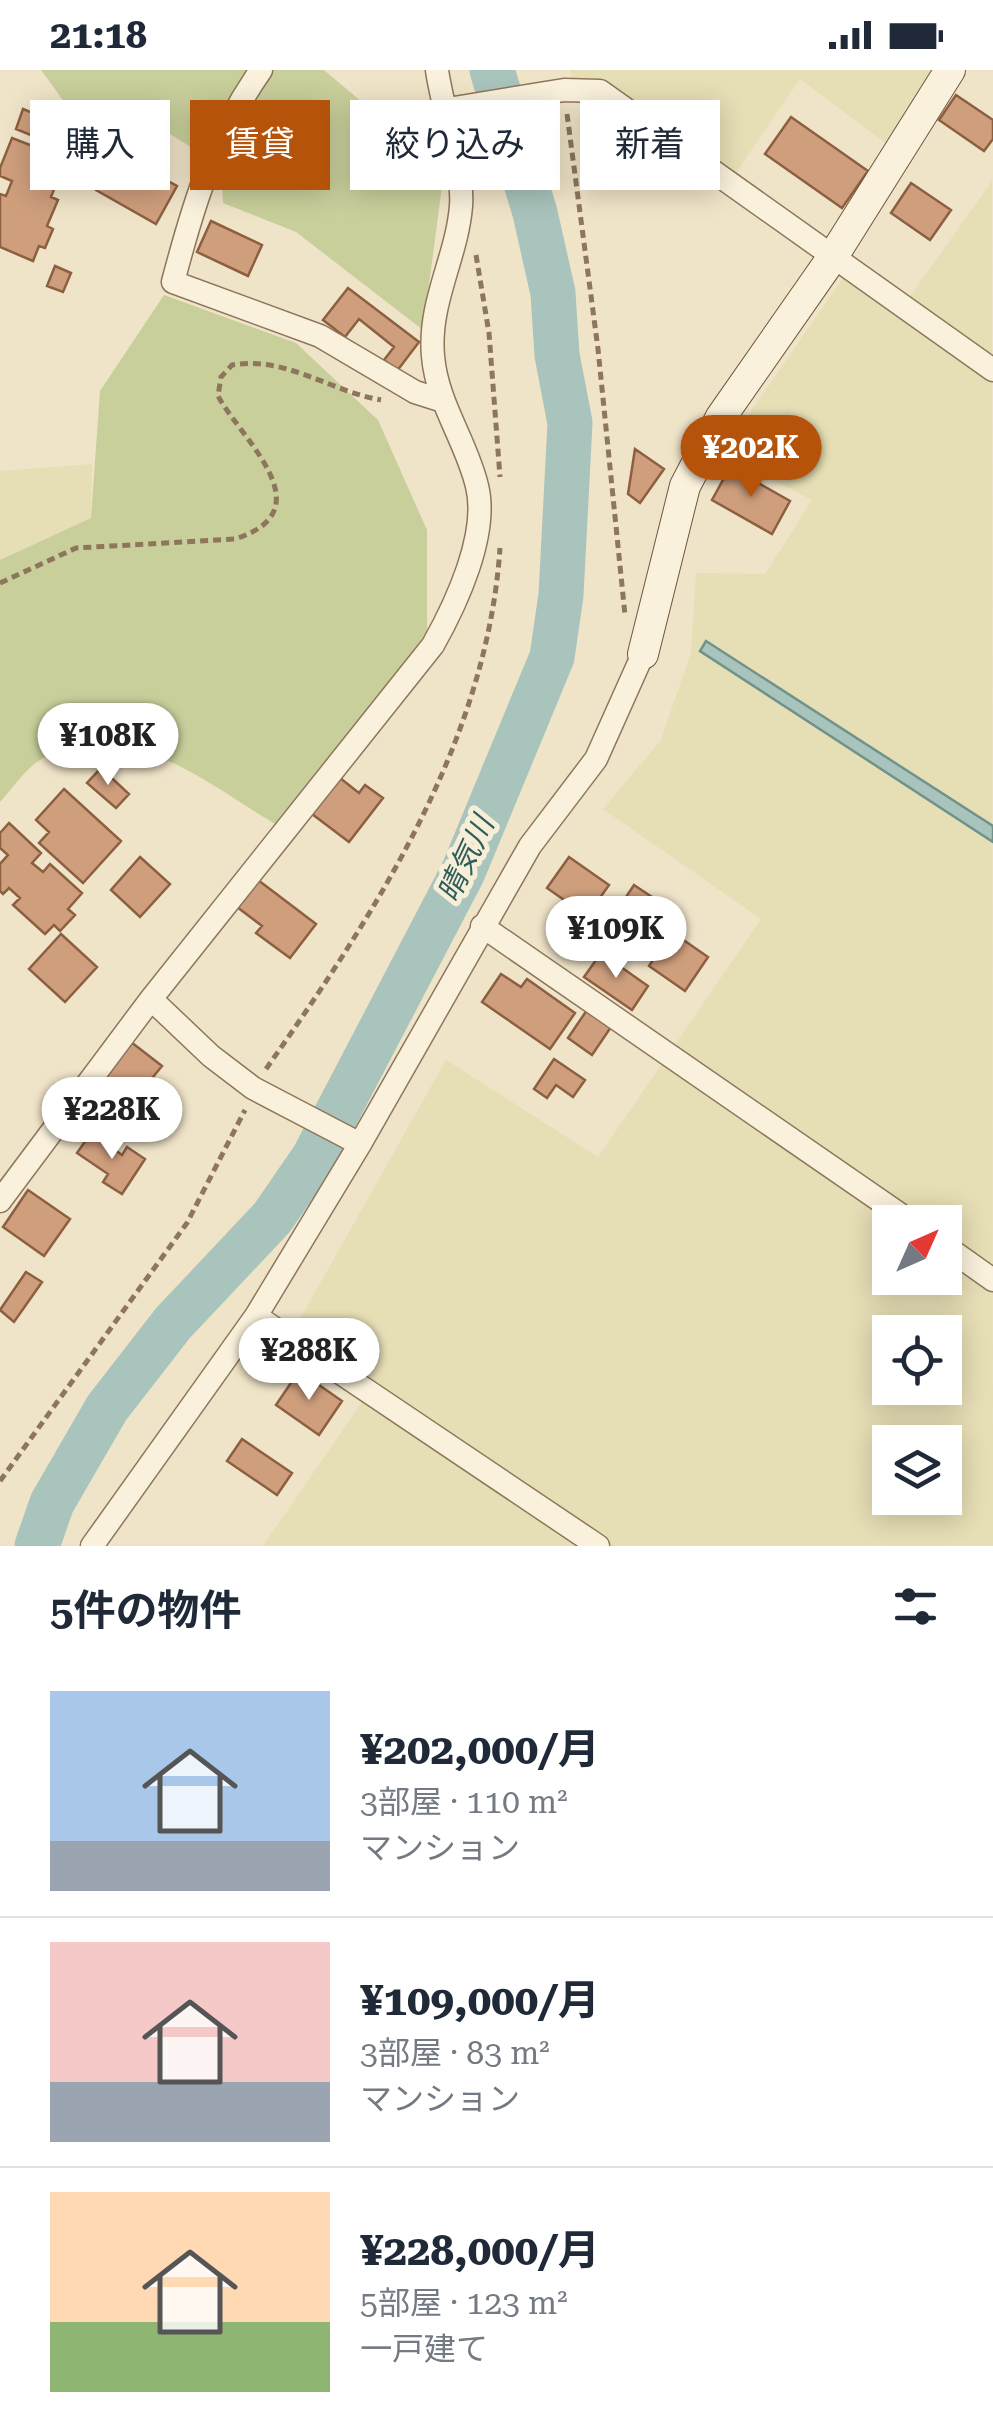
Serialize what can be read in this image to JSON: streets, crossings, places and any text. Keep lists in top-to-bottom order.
{
  "water": ["晴気川"],
  "north": "top right",
  "page": {
    "status": "21:18",
    "chip": [
      "購入",
      "賃貸",
      "絞り込み",
      "新着"
    ],
    "price": [
      "¥202K",
      "¥108K",
      "¥109K",
      "¥228K",
      "¥288K"
    ],
    "heading": "5件の物件",
    "list": [
      {
        "name": "¥202,000/月",
        "note": "3部屋 · 110 m² · マンション"
      },
      {
        "name": "¥109,000/月",
        "note": "3部屋 · 83 m² · マンション"
      },
      {
        "name": "¥228,000/月",
        "note": "5部屋 · 123 m² · 一戸建て"
      }
    ]
  }
}
